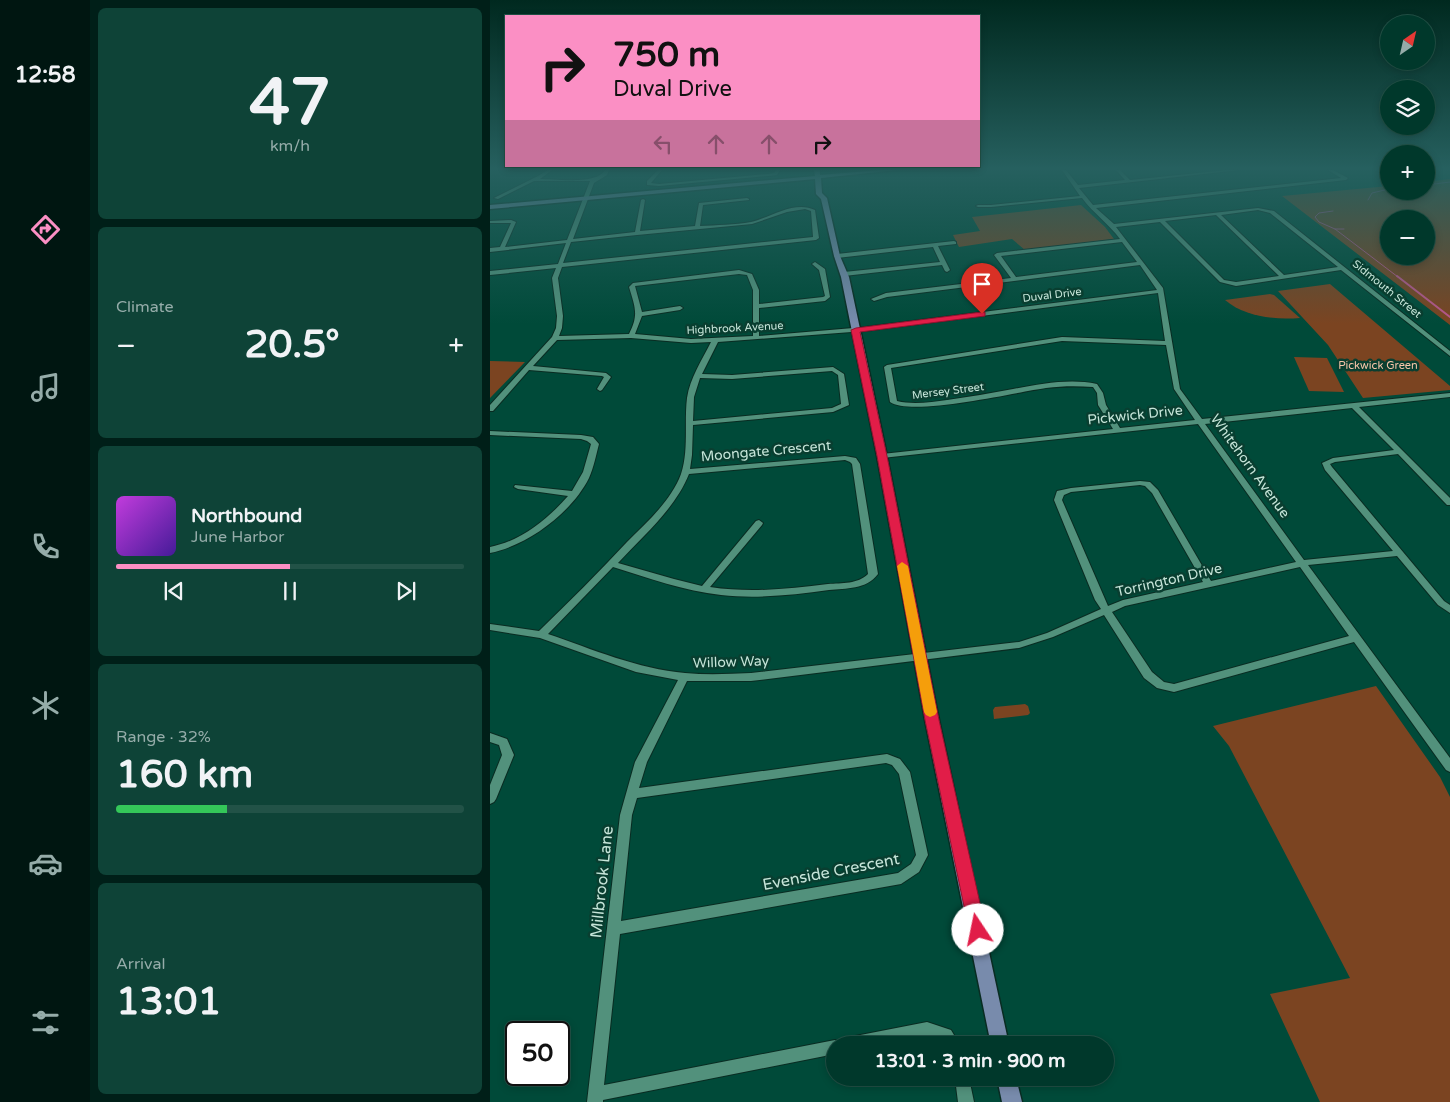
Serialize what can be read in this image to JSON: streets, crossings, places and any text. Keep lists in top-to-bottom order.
{
  "streets": {
    "street": [
      "Sidmouth Street",
      "Duval Drive",
      "Highbrook Avenue",
      "Mersey Street",
      "Pickwick Drive",
      "Moongate Crescent",
      "Whitehorn Avenue",
      "Torrington Drive",
      "Willow Way",
      "Evenside Crescent",
      "Millbrook Lane"
    ]
  },
  "crossings": [
    ["Sidmouth Street", "Whitehorn Avenue"],
    ["Duval Drive", "Highbrook Avenue"],
    ["Duval Drive", "Whitehorn Avenue"],
    ["Mersey Street", "Pickwick Drive"],
    ["Mersey Street", "Whitehorn Avenue"],
    ["Pickwick Drive", "Whitehorn Avenue"],
    ["Whitehorn Avenue", "Torrington Drive"],
    ["Torrington Drive", "Willow Way"],
    ["Willow Way", "Millbrook Lane"],
    ["Evenside Crescent", "Millbrook Lane"]
  ],
  "parks": ["Pickwick Green"],
  "north": "top right",
  "page": {
    "tabs": "12:58",
    "tile": [
      ["47", "km/h"],
      "Climate",
      ["Range · 32%", "160 km"],
      ["Arrival", "13:01"]
    ],
    "map_buttons": ["+", "−"],
    "turn": ["750 m", "Duval Drive"],
    "heat": ["−", "20.5°", "+"],
    "song": ["Northbound", "June Harbor"],
    "limit": "50",
    "trip": "13:01 · 3 min · 900 m"
  }
}
